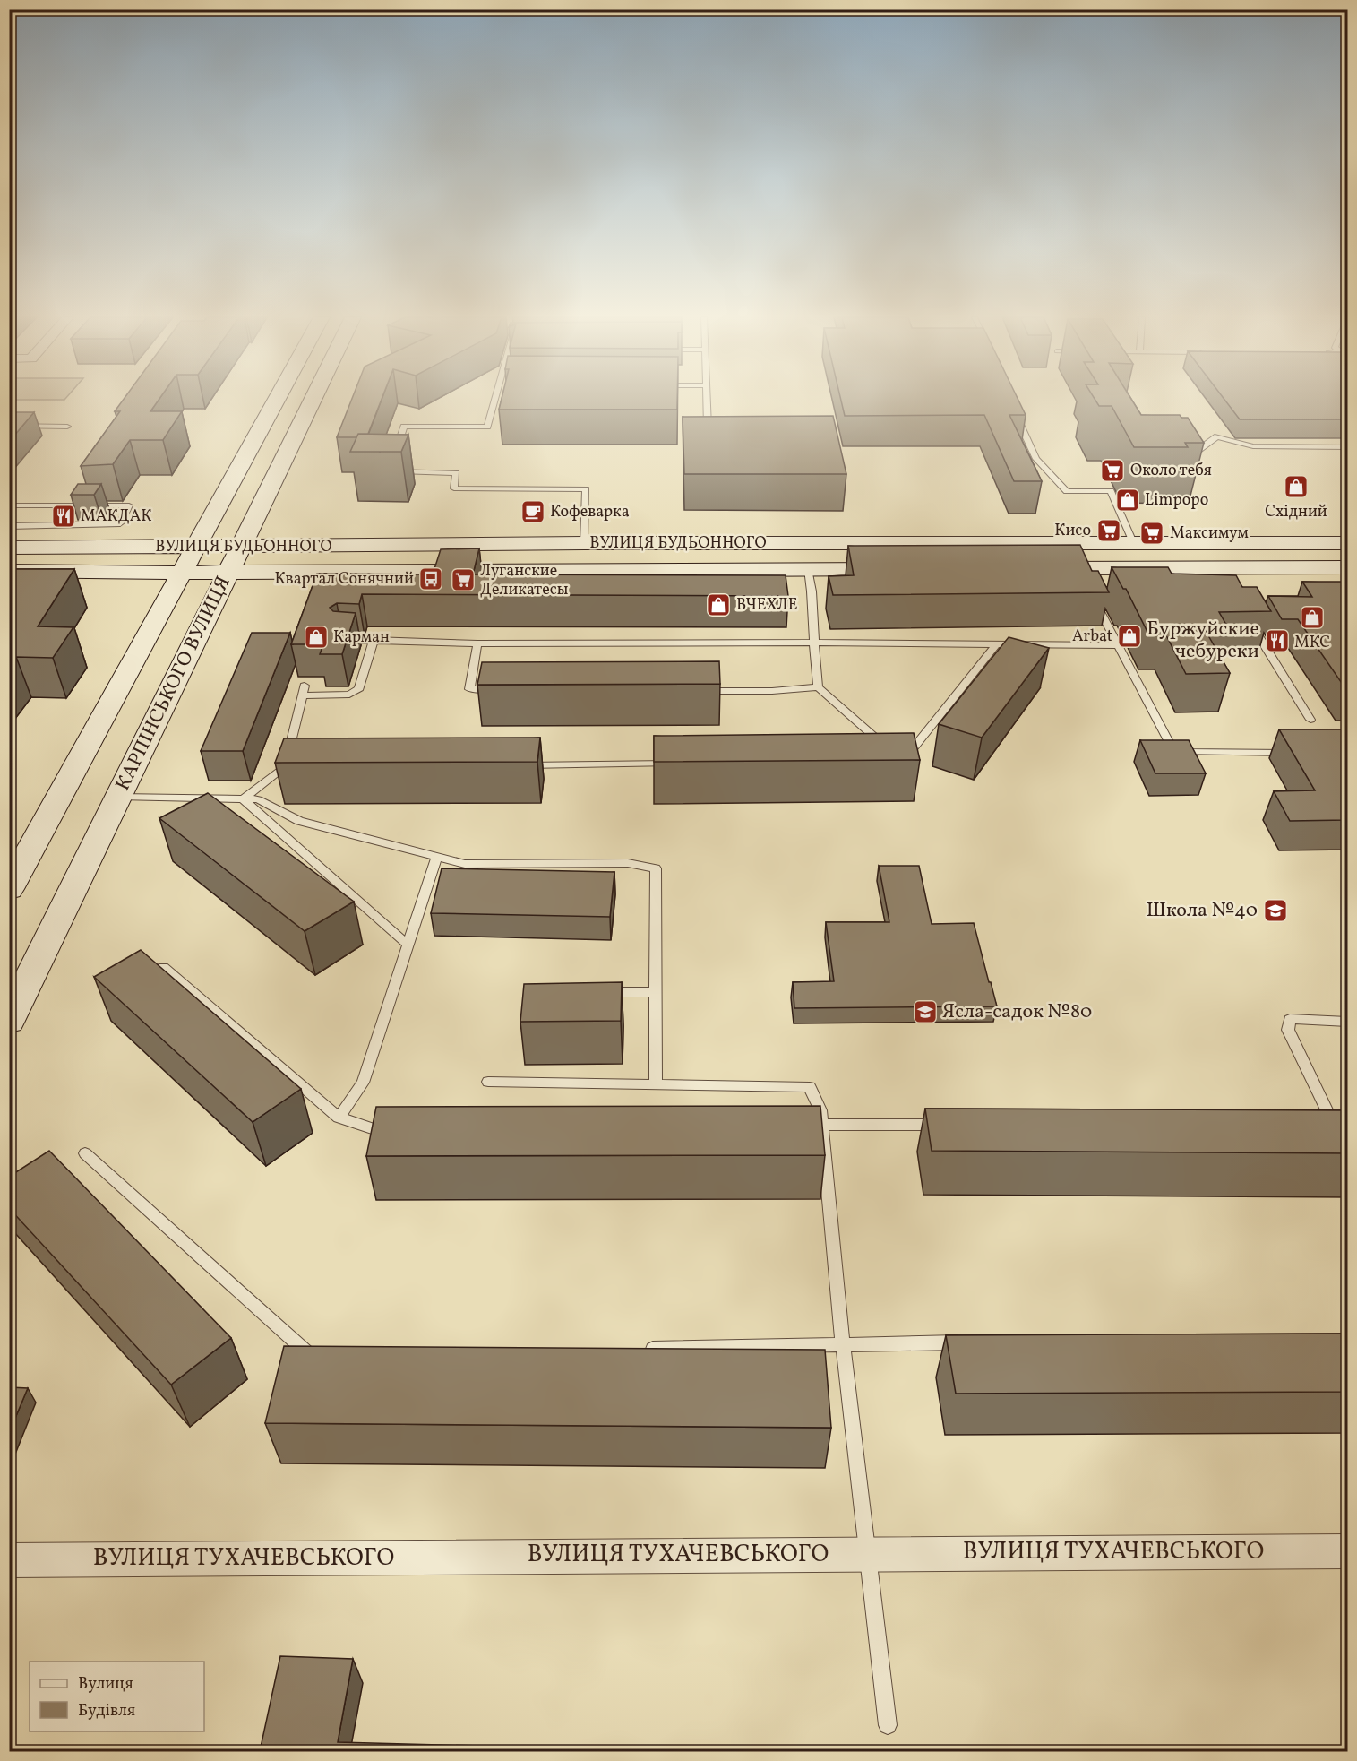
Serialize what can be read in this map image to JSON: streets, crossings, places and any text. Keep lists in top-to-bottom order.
{
  "streets": {
    "main road": ["ВУЛИЦЯ БУДЬОННОГО", "КАРПІНСЬКОГО ВУЛИЦЯ"],
    "street": ["ВУЛИЦЯ ТУХАЧЕВСЬКОГО"]
  },
  "crossings": [
    ["ВУЛИЦЯ БУДЬОННОГО", "КАРПІНСЬКОГО ВУЛИЦЯ"]
  ],
  "places": {
    "supermarket": [
      "Около тебя",
      "Кисо",
      "Максимум",
      "Луганские Деликатесы"
    ],
    "shop": [
      "Східний",
      "Limpopo",
      "ВЧЕХЛЕ",
      "МКС",
      "Arbat",
      "Карман"
    ],
    "cafe": ["Кофеварка"],
    "restaurant": ["МАКДАК", "Буржуйские чебуреки"],
    "bus stop": ["Квартал Сонячний"],
    "school or university": ["Школа №40", "Ясла-садок №80"]
  },
  "legend": ["Вулиця", "Будівля"]
}
